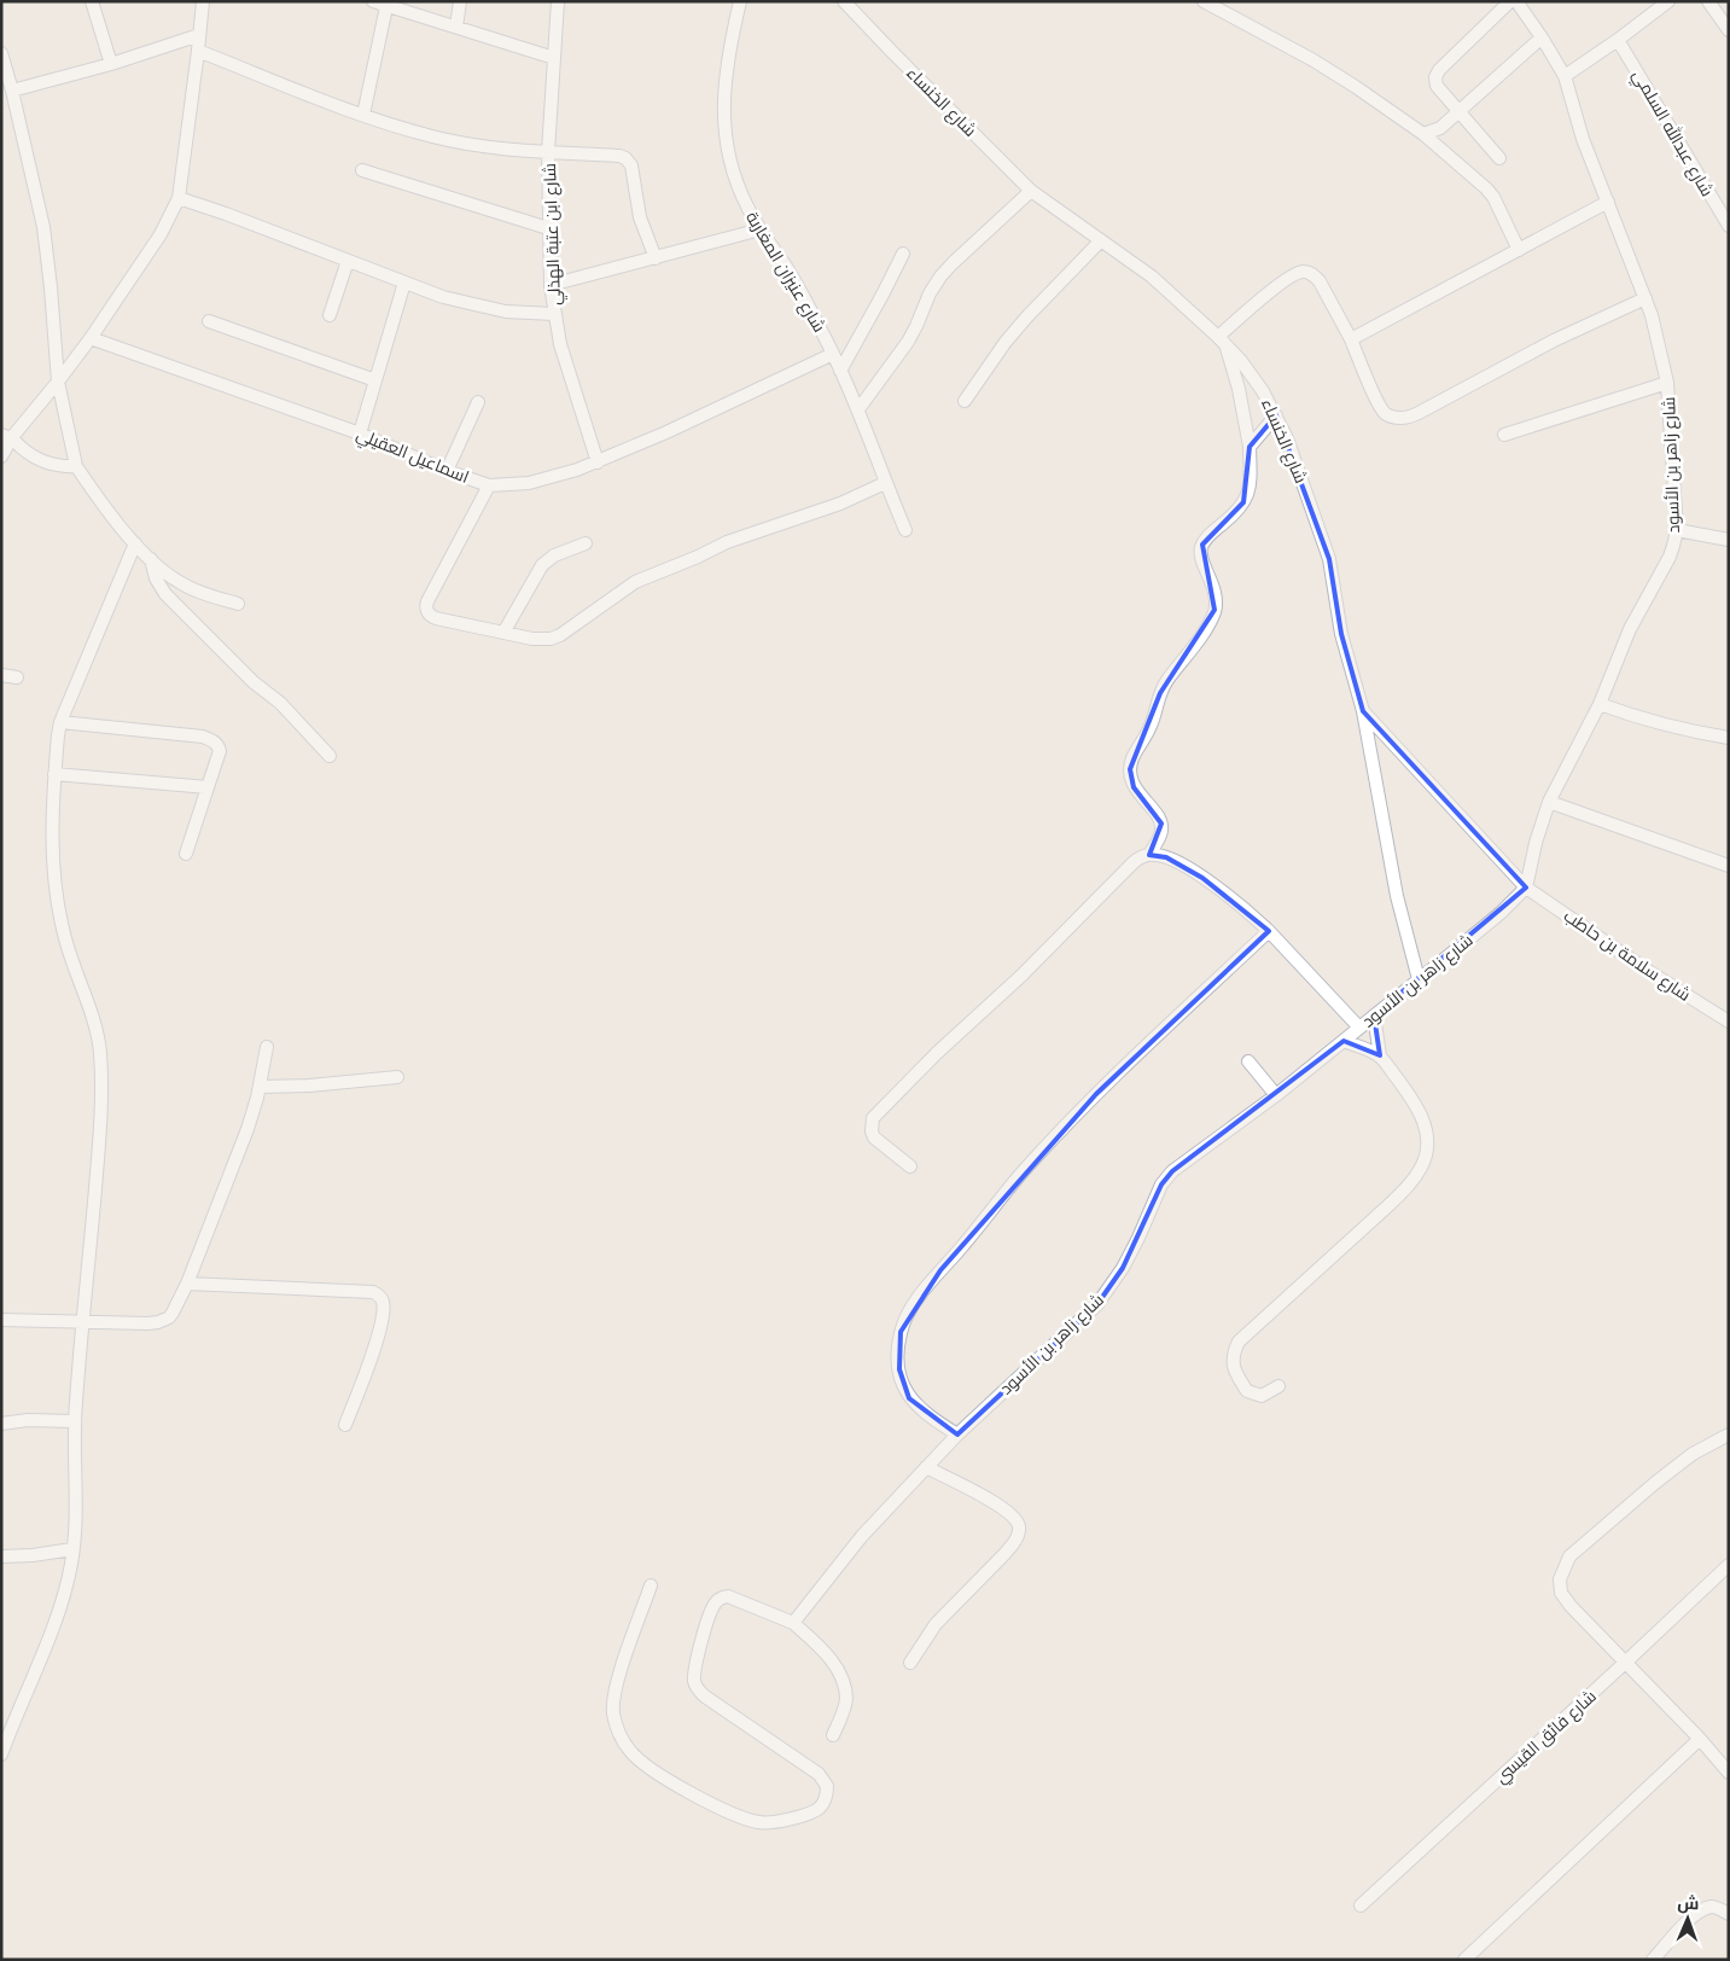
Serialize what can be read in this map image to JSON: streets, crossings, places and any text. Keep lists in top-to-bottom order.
{
  "streets": {
    "street": [
      "شارع الخنساء",
      "شارع عبدالله السلمي",
      "شارع ابن عتبة الهذلي",
      "شارع عنيزان المغاربة",
      "اسماعيل العقيلي",
      "شارع زاهر بن الأسود",
      "شارع سلامة بن حاطب",
      "شارع فائق القيسي"
    ]
  },
  "crossings": [
    ["شارع الخنساء", "شارع زاهر بن الأسود"],
    ["شارع الخنساء", "شارع سلامة بن حاطب"],
    ["شارع ابن عتبة الهذلي", "اسماعيل العقيلي"],
    ["شارع عنيزان المغاربة", "اسماعيل العقيلي"],
    ["شارع زاهر بن الأسود", "شارع سلامة بن حاطب"]
  ],
  "north": "top"
}
